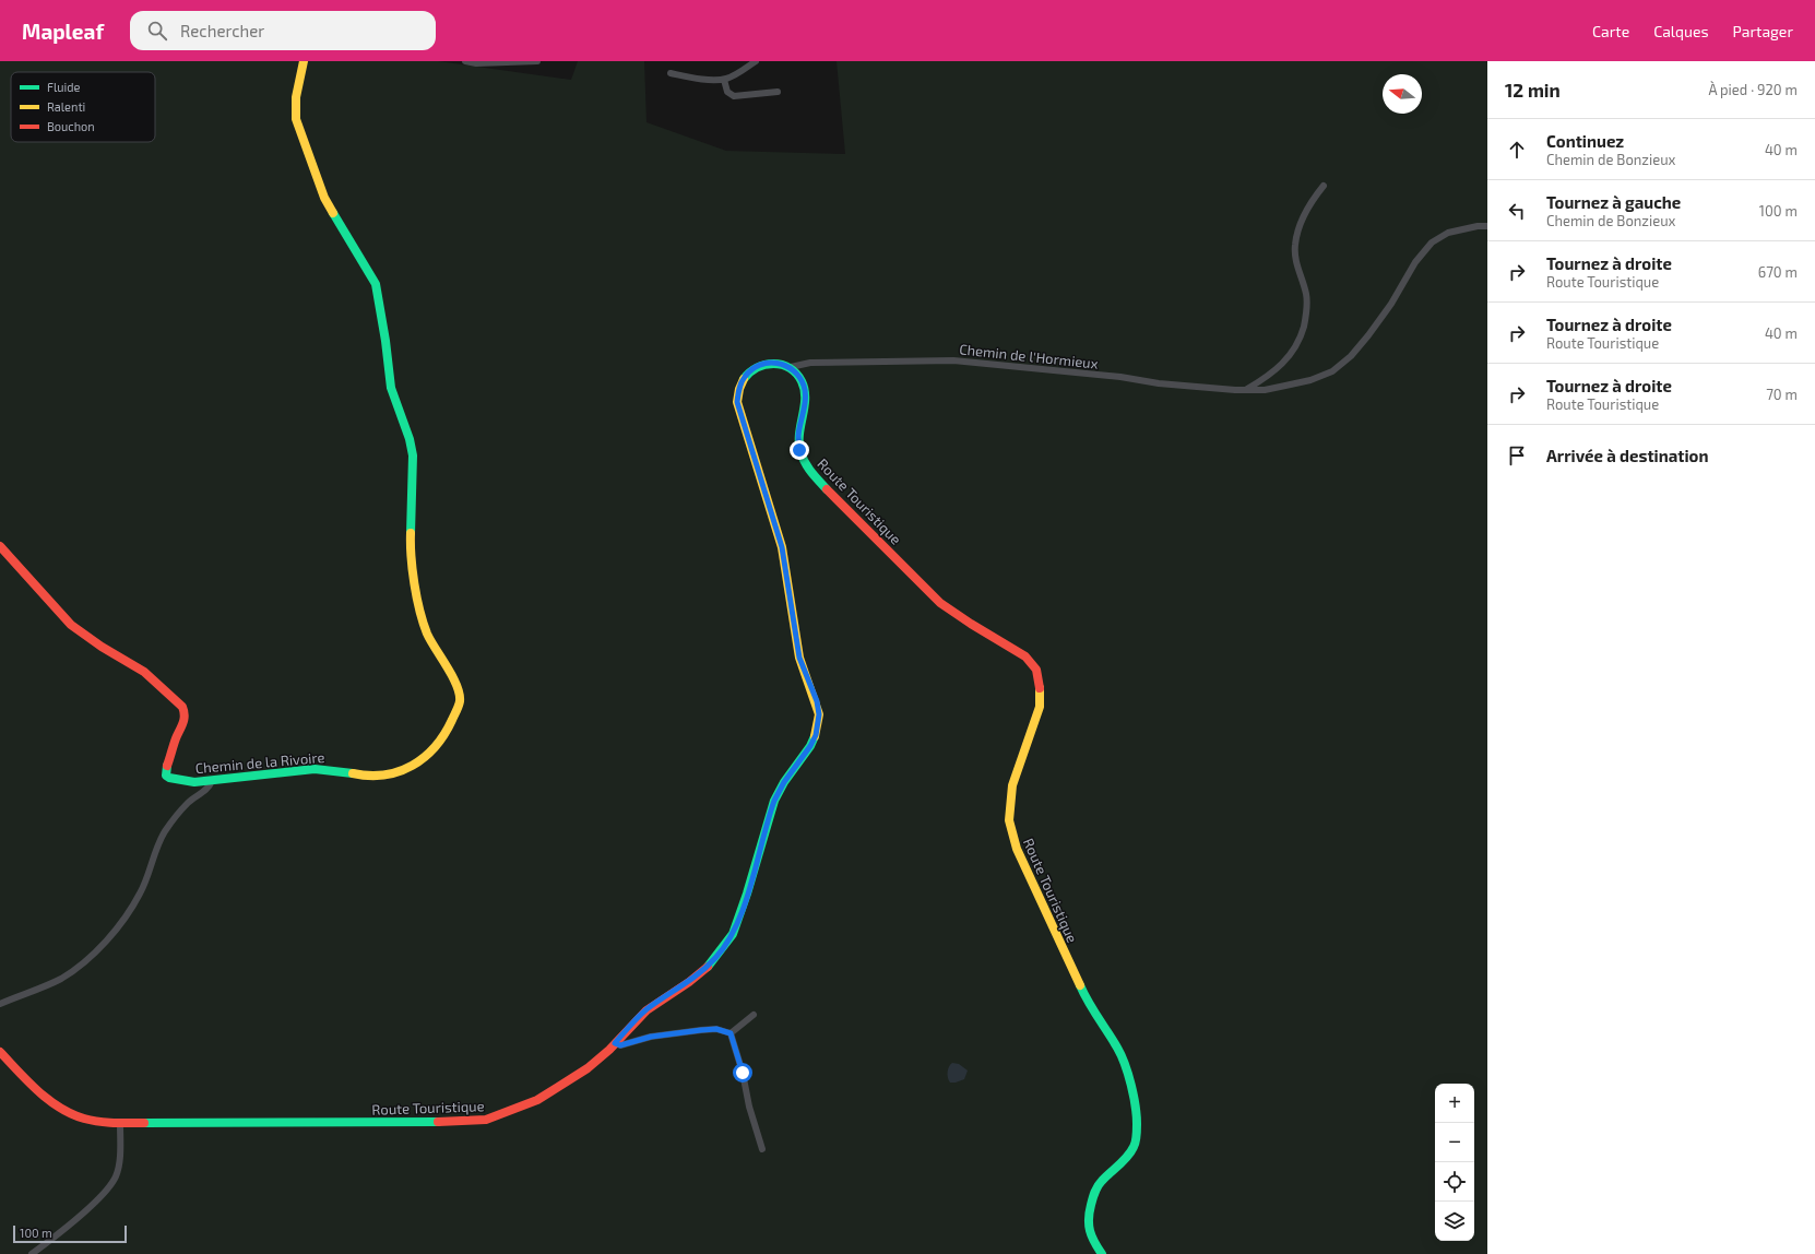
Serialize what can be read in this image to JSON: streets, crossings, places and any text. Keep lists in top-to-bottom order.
{
  "streets": {
    "street": ["Chemin de l'Hormieux", "Route Touristique", "Chemin de la Rivoire"]
  },
  "crossings": [
    ["Chemin de l'Hormieux", "Route Touristique"]
  ],
  "legend": ["Fluide", "Ralenti", "Bouchon"],
  "scale_bar": "100 m",
  "north": "left",
  "page": {
    "header": "Mapleaf",
    "search": "Rechercher",
    "nav": ["Carte", "Calques", "Partager"],
    "heading": ["12 min", "À pied · 920 m"],
    "list": [
      ["Continuez", "Chemin de Bonzieux", "40 m"],
      ["Tournez à gauche", "Chemin de Bonzieux", "100 m"],
      ["Tournez à droite", "Route Touristique", "670 m"],
      ["Tournez à droite", "Route Touristique", "40 m"],
      ["Tournez à droite", "Route Touristique", "70 m"],
      "Arrivée à destination"
    ],
    "map_buttons": ["+", "−"],
    "scale": "100 m"
  }
}
